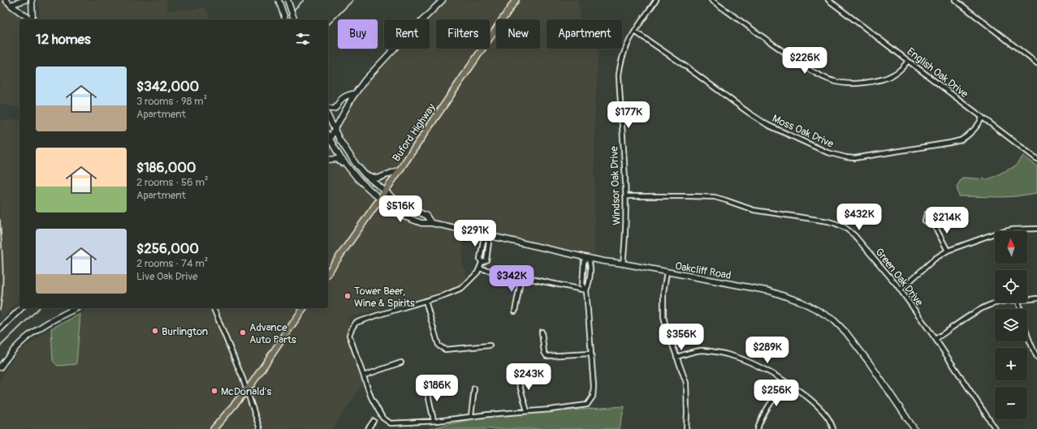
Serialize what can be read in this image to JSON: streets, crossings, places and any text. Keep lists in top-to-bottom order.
{
  "streets": {
    "main road": ["Buford Highway", "Oakcliff Road"],
    "street": [
      "English Oak Drive",
      "Moss Oak Drive",
      "Windsor Oak Drive",
      "Green Oak Drive"
    ]
  },
  "crossings": [
    ["English Oak Drive", "Moss Oak Drive"],
    ["Moss Oak Drive", "Windsor Oak Drive"],
    ["Buford Highway", "Oakcliff Road"],
    ["Windsor Oak Drive", "Oakcliff Road"],
    ["Windsor Oak Drive", "Green Oak Drive"]
  ],
  "places": [
    "Tower Beer, Wine & Spirits",
    "Burlington",
    "Advance Auto Parts",
    "McDonald's"
  ],
  "north": "top",
  "page": {
    "chip": [
      "Buy",
      "Rent",
      "Filters",
      "New",
      "Apartment"
    ],
    "heading": "12 homes",
    "price": [
      "$226K",
      "$177K",
      "$516K",
      "$432K",
      "$214K",
      "$291K",
      "$342K",
      "$356K",
      "$289K",
      "$243K",
      "$186K",
      "$256K"
    ],
    "list": [
      {
        "name": "$342,000",
        "note": "3 rooms · 98 m² · Apartment"
      },
      {
        "name": "$186,000",
        "note": "2 rooms · 56 m² · Apartment"
      },
      {
        "name": "$256,000",
        "note": "2 rooms · 74 m² · Live Oak Drive"
      }
    ],
    "map_buttons": ["+", "−"]
  }
}
